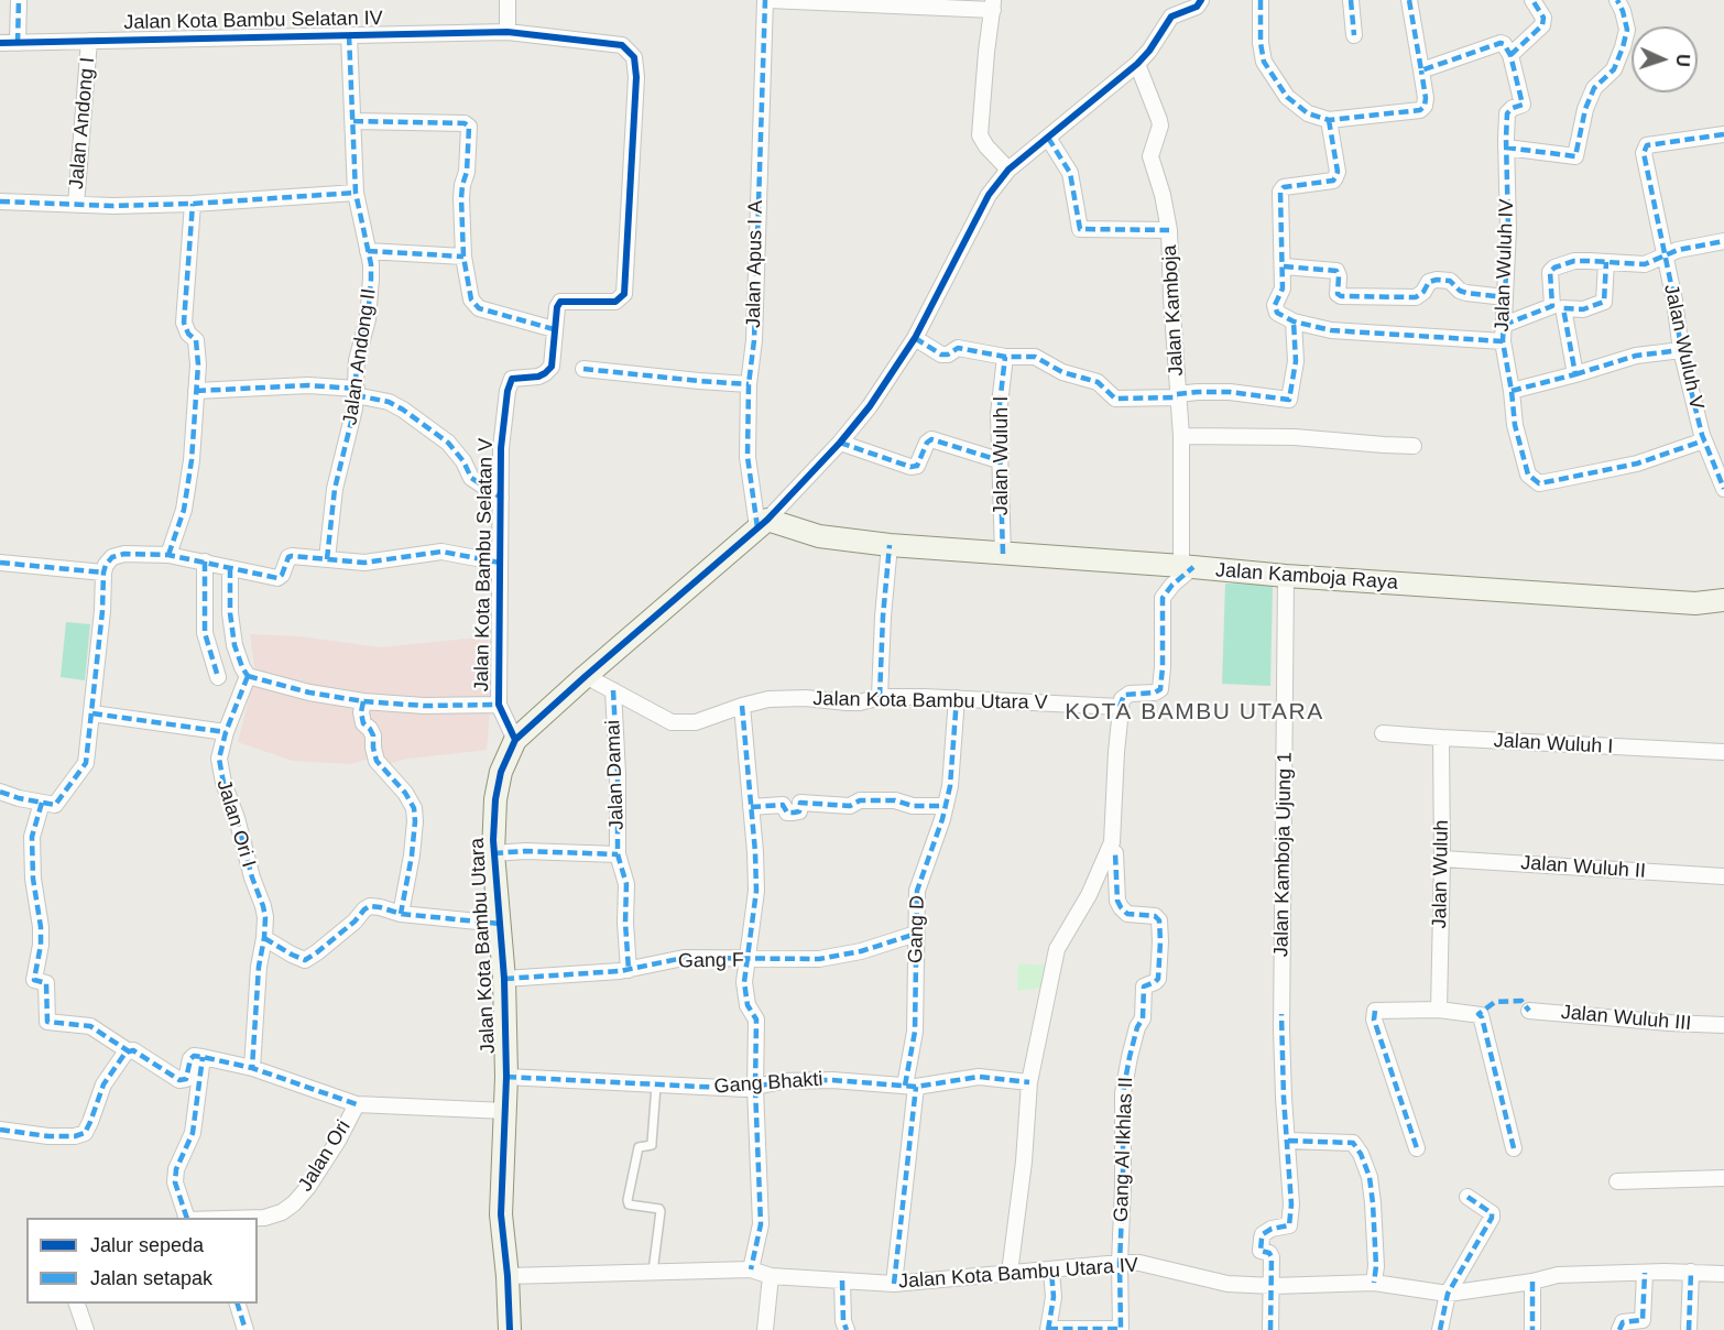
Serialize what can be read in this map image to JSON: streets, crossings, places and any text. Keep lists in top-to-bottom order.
{
  "streets": {
    "street": [
      "Jalan Kota Bambu Selatan IV",
      "Jalan Andong I",
      "Jalan Apus I A",
      "Jalan Wuluh IV",
      "Jalan Kamboja",
      "Jalan Wuluh V",
      "Jalan Andong II",
      "Jalan Wuluh I",
      "Jalan Kota Bambu Selatan V",
      "Jalan Kamboja Raya",
      "Jalan Kota Bambu Utara V",
      "Jalan Damai",
      "Jalan Ori I",
      "Jalan Kamboja Ujung 1",
      "Jalan Wuluh II",
      "Jalan Wuluh",
      "Gang D",
      "Jalan Kota Bambu Utara",
      "Gang F",
      "Jalan Wuluh III",
      "Gang Bhakti",
      "Gang Al Ikhlas II",
      "Jalan Ori",
      "Jalan Kota Bambu Utara IV"
    ]
  },
  "crossings": [
    ["Jalan Kota Bambu Selatan IV", "Jalan Andong I"],
    ["Jalan Kota Bambu Selatan IV", "Jalan Andong II"],
    ["Jalan Kota Bambu Selatan IV", "Jalan Kota Bambu Selatan V"],
    ["Jalan Apus I A", "Jalan Kamboja Raya"],
    ["Jalan Apus I A", "Jalan Kota Bambu Utara"],
    ["Jalan Wuluh IV", "Jalan Wuluh V"],
    ["Jalan Kamboja", "Jalan Kamboja Raya"],
    ["Jalan Wuluh I", "Jalan Kamboja Raya"],
    ["Jalan Wuluh I", "Jalan Wuluh"],
    ["Jalan Kota Bambu Selatan V", "Jalan Kota Bambu Utara"],
    ["Jalan Kamboja Raya", "Jalan Kamboja Ujung 1"],
    ["Jalan Kamboja Raya", "Jalan Kota Bambu Utara"],
    ["Jalan Kota Bambu Utara V", "Jalan Damai"],
    ["Jalan Kota Bambu Utara V", "Gang D"],
    ["Jalan Kota Bambu Utara V", "Jalan Kota Bambu Utara"],
    ["Jalan Damai", "Jalan Kota Bambu Utara"],
    ["Jalan Kamboja Ujung 1", "Jalan Kota Bambu Utara IV"],
    ["Jalan Wuluh II", "Jalan Wuluh"],
    ["Gang D", "Gang F"],
    ["Gang D", "Gang Bhakti"],
    ["Gang D", "Jalan Kota Bambu Utara IV"],
    ["Jalan Kota Bambu Utara", "Gang F"],
    ["Jalan Kota Bambu Utara", "Gang Bhakti"],
    ["Jalan Kota Bambu Utara", "Jalan Ori"],
    ["Jalan Kota Bambu Utara", "Jalan Kota Bambu Utara IV"],
    ["Gang Al Ikhlas II", "Jalan Kota Bambu Utara IV"]
  ],
  "districts": ["KOTA BAMBU UTARA"],
  "legend": ["Jalur sepeda", "Jalan setapak"],
  "north": "right"
}
